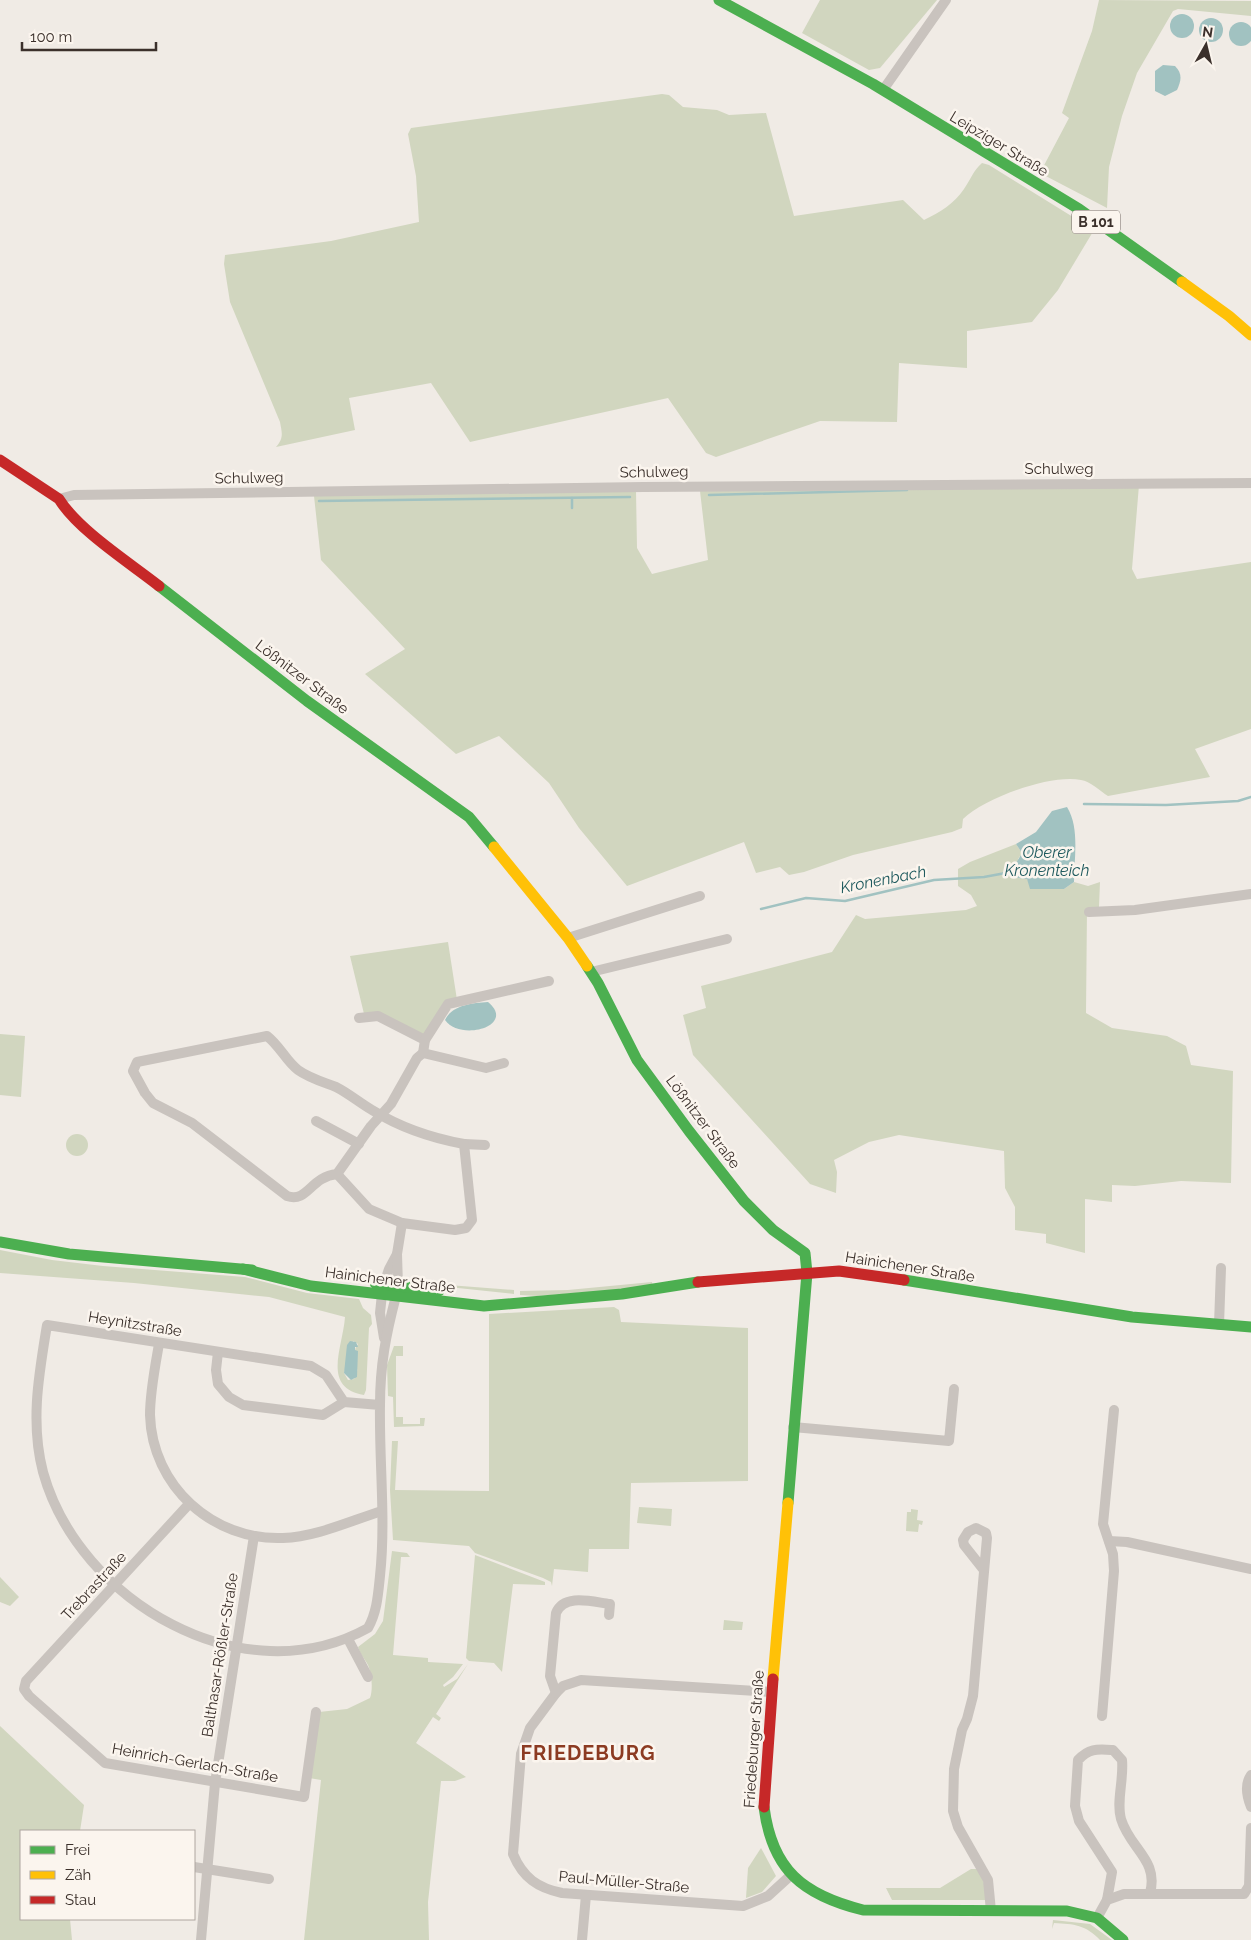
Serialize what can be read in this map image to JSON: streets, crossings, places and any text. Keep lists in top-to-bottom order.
{
  "streets": {
    "street": [
      "Leipziger Straße",
      "B 101",
      "Schulweg",
      "Lößnitzer Straße",
      "Hainichener Straße",
      "Heynitzstraße",
      "Trebrastraße",
      "Balthasar-Rößler-Straße",
      "Friedeburger Straße",
      "Heinrich-Gerlach-Straße",
      "Paul-Müller-Straße"
    ]
  },
  "crossings": [
    ["Schulweg", "Lößnitzer Straße"],
    ["Lößnitzer Straße", "Hainichener Straße"],
    ["Lößnitzer Straße", "Friedeburger Straße"],
    ["Hainichener Straße", "Friedeburger Straße"],
    ["Heynitzstraße", "Trebrastraße"],
    ["Trebrastraße", "Heinrich-Gerlach-Straße"],
    ["Balthasar-Rößler-Straße", "Heinrich-Gerlach-Straße"],
    ["Friedeburger Straße", "Paul-Müller-Straße"]
  ],
  "districts": ["FRIEDEBURG"],
  "water": ["Oberer Kronenteich", "Kronenbach"],
  "legend": ["Frei", "Zäh", "Stau"],
  "scale_bar": "100 m",
  "north": "top"
}
